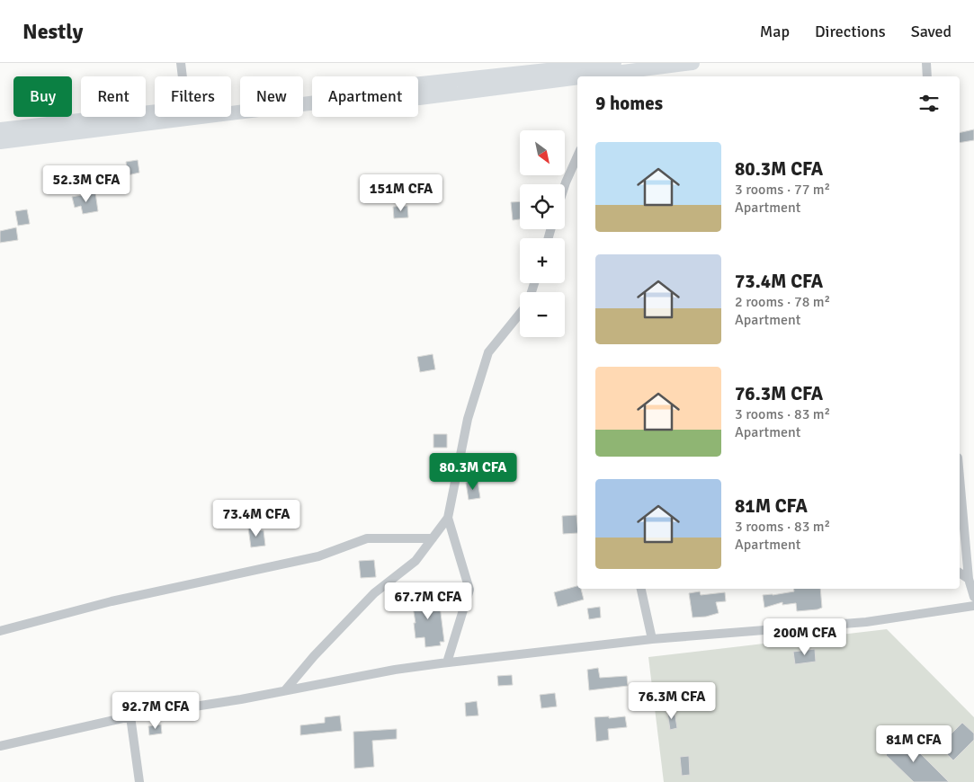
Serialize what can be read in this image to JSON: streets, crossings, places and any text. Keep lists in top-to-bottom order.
{
  "north": "bottom right",
  "page": {
    "header": "Nestly",
    "nav": ["Map", "Directions", "Saved"],
    "chip": [
      "Buy",
      "Rent",
      "Filters",
      "New",
      "Apartment"
    ],
    "heading": "9 homes",
    "map_buttons": ["+", "−"],
    "list": [
      {
        "name": "80.3M CFA",
        "note": "3 rooms · 77 m² · Apartment"
      },
      {
        "name": "73.4M CFA",
        "note": "2 rooms · 78 m² · Apartment"
      },
      {
        "name": "76.3M CFA",
        "note": "3 rooms · 83 m² · Apartment"
      },
      {
        "name": "81M CFA",
        "note": "3 rooms · 83 m² · Apartment"
      }
    ],
    "price": [
      "52.3M CFA",
      "151M CFA",
      "80.3M CFA",
      "73.4M CFA",
      "67.7M CFA",
      "200M CFA",
      "76.3M CFA",
      "92.7M CFA",
      "81M CFA"
    ]
  }
}
